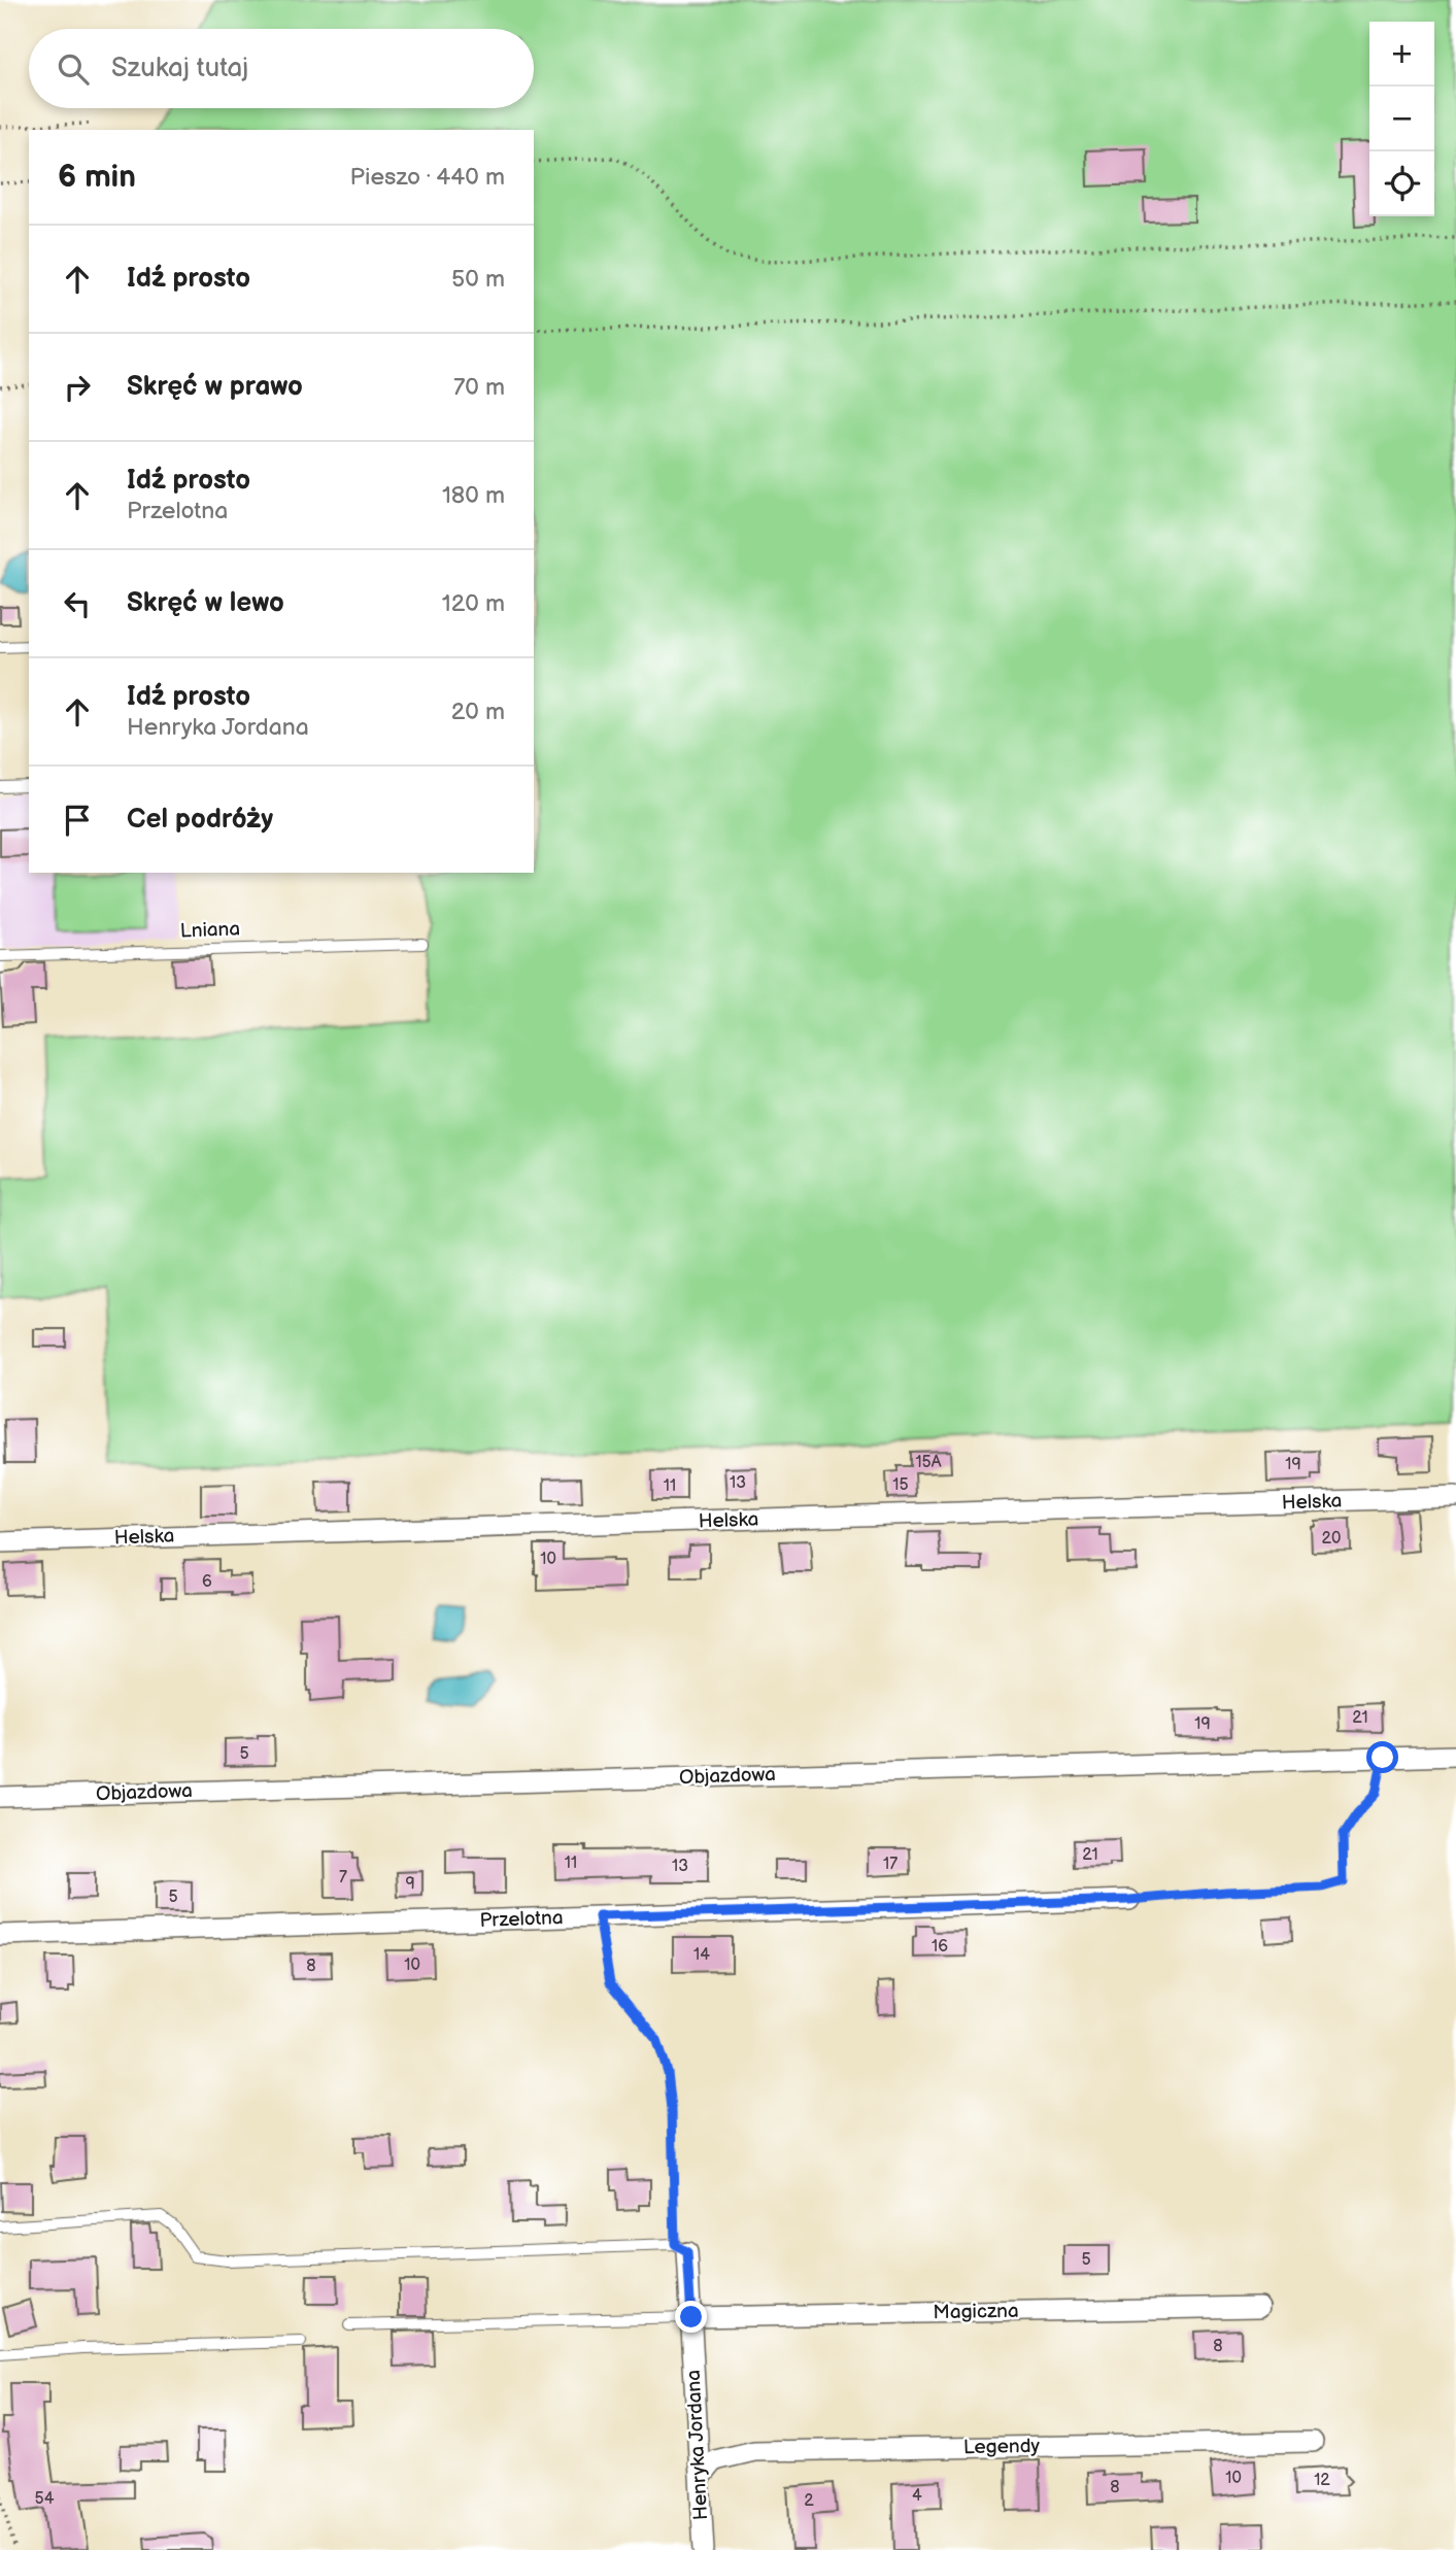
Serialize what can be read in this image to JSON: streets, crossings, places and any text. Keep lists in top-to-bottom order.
{
  "streets": {
    "street": [
      "Helska",
      "Objazdowa",
      "Przelotna",
      "Magiczna",
      "Henryka Jordana",
      "Legendy"
    ],
    "lane": ["Lniana"]
  },
  "crossings": [
    ["Magiczna", "Henryka Jordana"],
    ["Henryka Jordana", "Legendy"]
  ],
  "house_numbers": [
    "15A",
    "19",
    "13",
    "15",
    "11",
    "20",
    "10",
    "6",
    "21",
    "19",
    "5",
    "21",
    "11",
    "17",
    "13",
    "7",
    "9",
    "5",
    "16",
    "14",
    "10",
    "8",
    "5",
    "8",
    "10",
    "12",
    "8",
    "4",
    "54",
    "2"
  ],
  "page": {
    "map_buttons": ["+", "−"],
    "search": "Szukaj tutaj",
    "heading": ["6 min", "Pieszo · 440 m"],
    "list": [
      ["Idź prosto", "50 m"],
      ["Skręć w prawo", "70 m"],
      ["Idź prosto", "Przelotna", "180 m"],
      ["Skręć w lewo", "120 m"],
      ["Idź prosto", "Henryka Jordana", "20 m"],
      "Cel podróży"
    ]
  }
}
